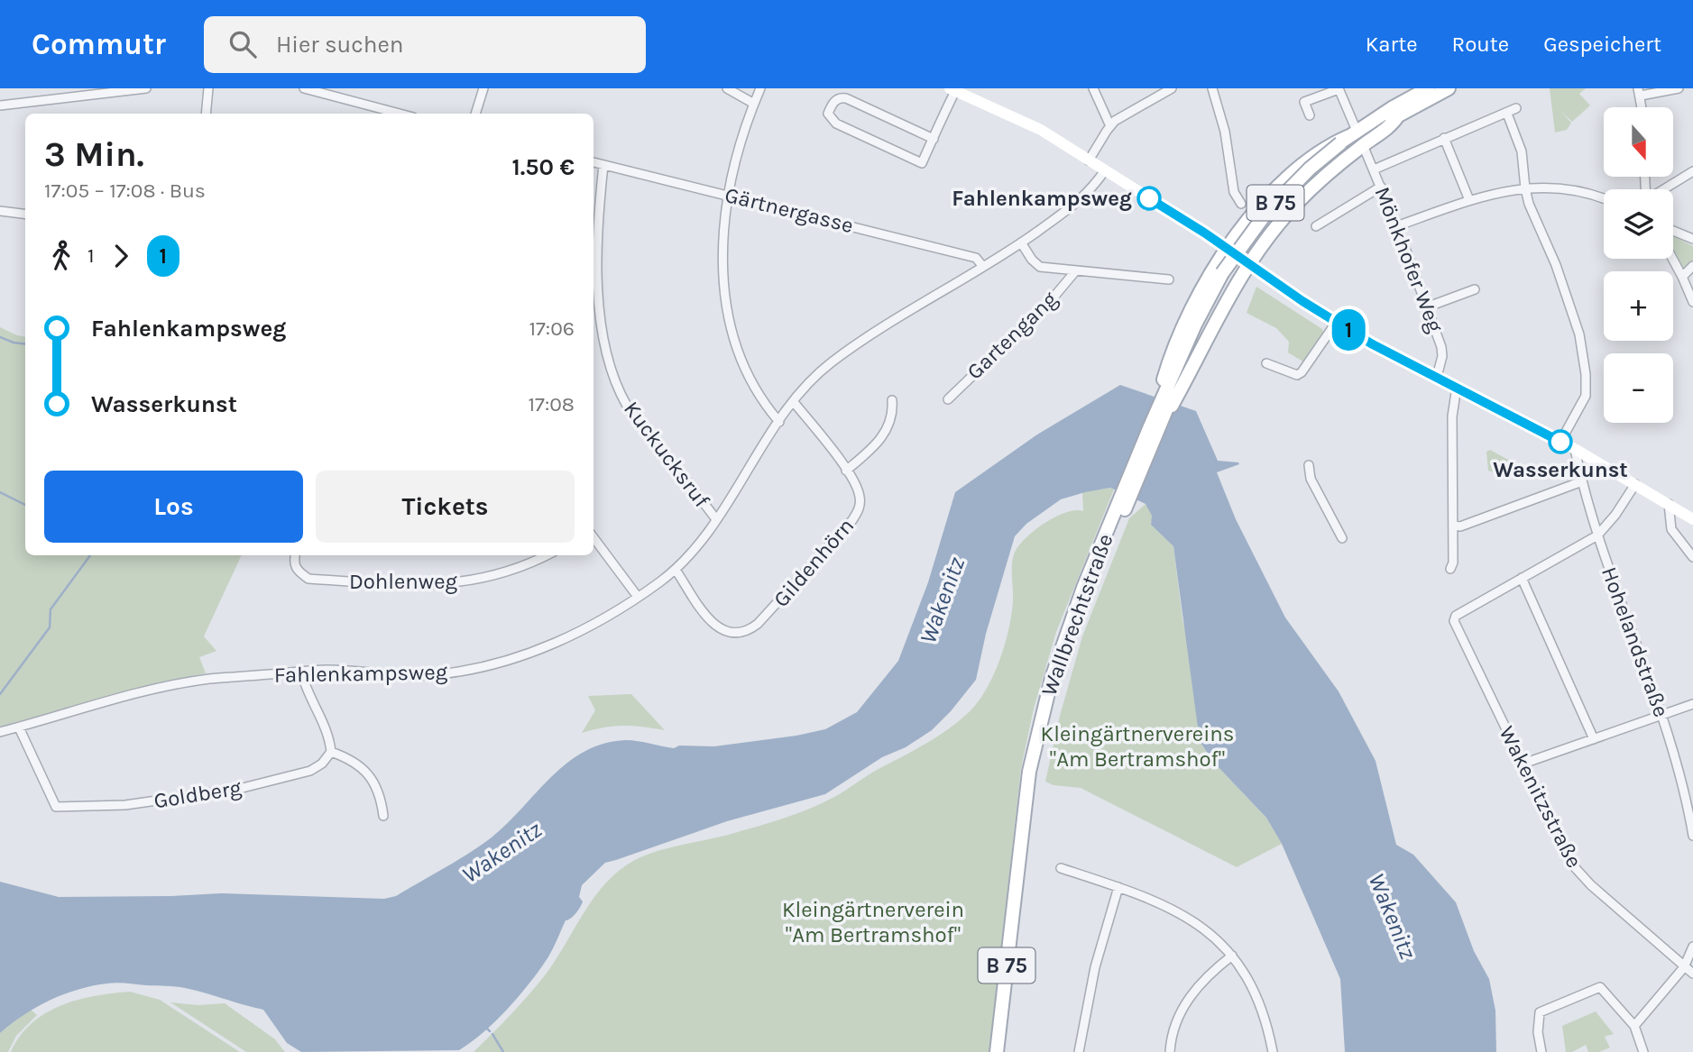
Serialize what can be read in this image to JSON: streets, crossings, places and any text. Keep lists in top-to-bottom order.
{
  "streets": {
    "main road": ["B 75", "Wallbrechtstraße"],
    "street": [
      "Gärtnergasse",
      "Mönkhofer Weg",
      "Gartengang",
      "Kuckucksruf",
      "Gildenhörn",
      "Dohlenweg",
      "Hohelandstraße",
      "Fahlenkampsweg",
      "Goldberg",
      "Wakenitzstraße"
    ]
  },
  "crossings": [
    ["B 75", "Wallbrechtstraße"],
    ["Gärtnergasse", "Kuckucksruf"],
    ["Gärtnergasse", "Fahlenkampsweg"],
    ["Kuckucksruf", "Fahlenkampsweg"],
    ["Gildenhörn", "Fahlenkampsweg"],
    ["Fahlenkampsweg", "Goldberg"]
  ],
  "water": ["Wakenitz"],
  "parks": ["Kleingärtnervereins \"Am Bertramshof\"", "Kleingärtnerverein \"Am Bertramshof\""],
  "places": ["Fahlenkampsweg", "Wasserkunst"],
  "lines": ["bus line 1"],
  "north": "bottom",
  "page": {
    "header": "Commutr",
    "search": "Hier suchen",
    "nav": ["Karte", "Route", "Gespeichert"],
    "on_map": "1",
    "map_buttons": ["+", "−"],
    "heading": ["3 Min.", "17:05 – 17:08 · Bus", "1.50 €"],
    "legs": ["1", "1"],
    "list": [
      {
        "name": "Fahlenkampsweg",
        "value": "17:06"
      },
      {
        "name": "Wasserkunst",
        "value": "17:08"
      }
    ],
    "buttons": ["Los", "Tickets"]
  }
}
